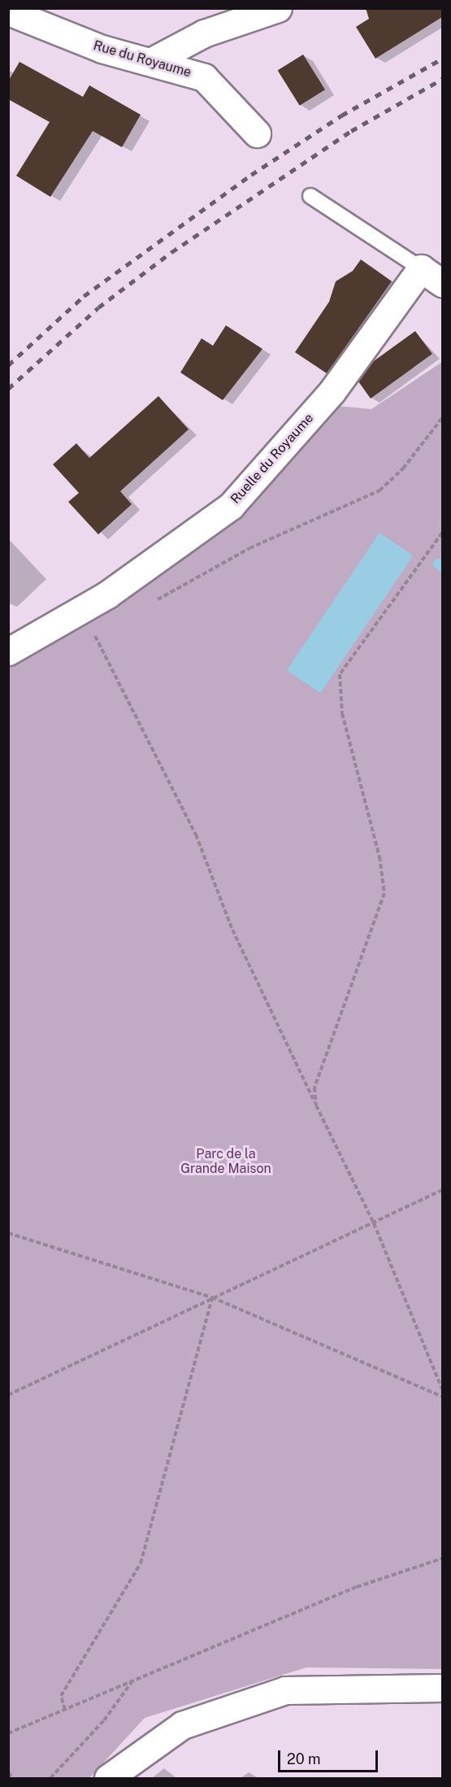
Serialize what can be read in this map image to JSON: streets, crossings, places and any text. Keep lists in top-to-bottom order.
{
  "streets": {
    "street": ["Rue du Royaume", "Ruelle du Royaume"]
  },
  "parks": ["Parc de la Grande Maison"],
  "scale_bar": "20 m"
}
